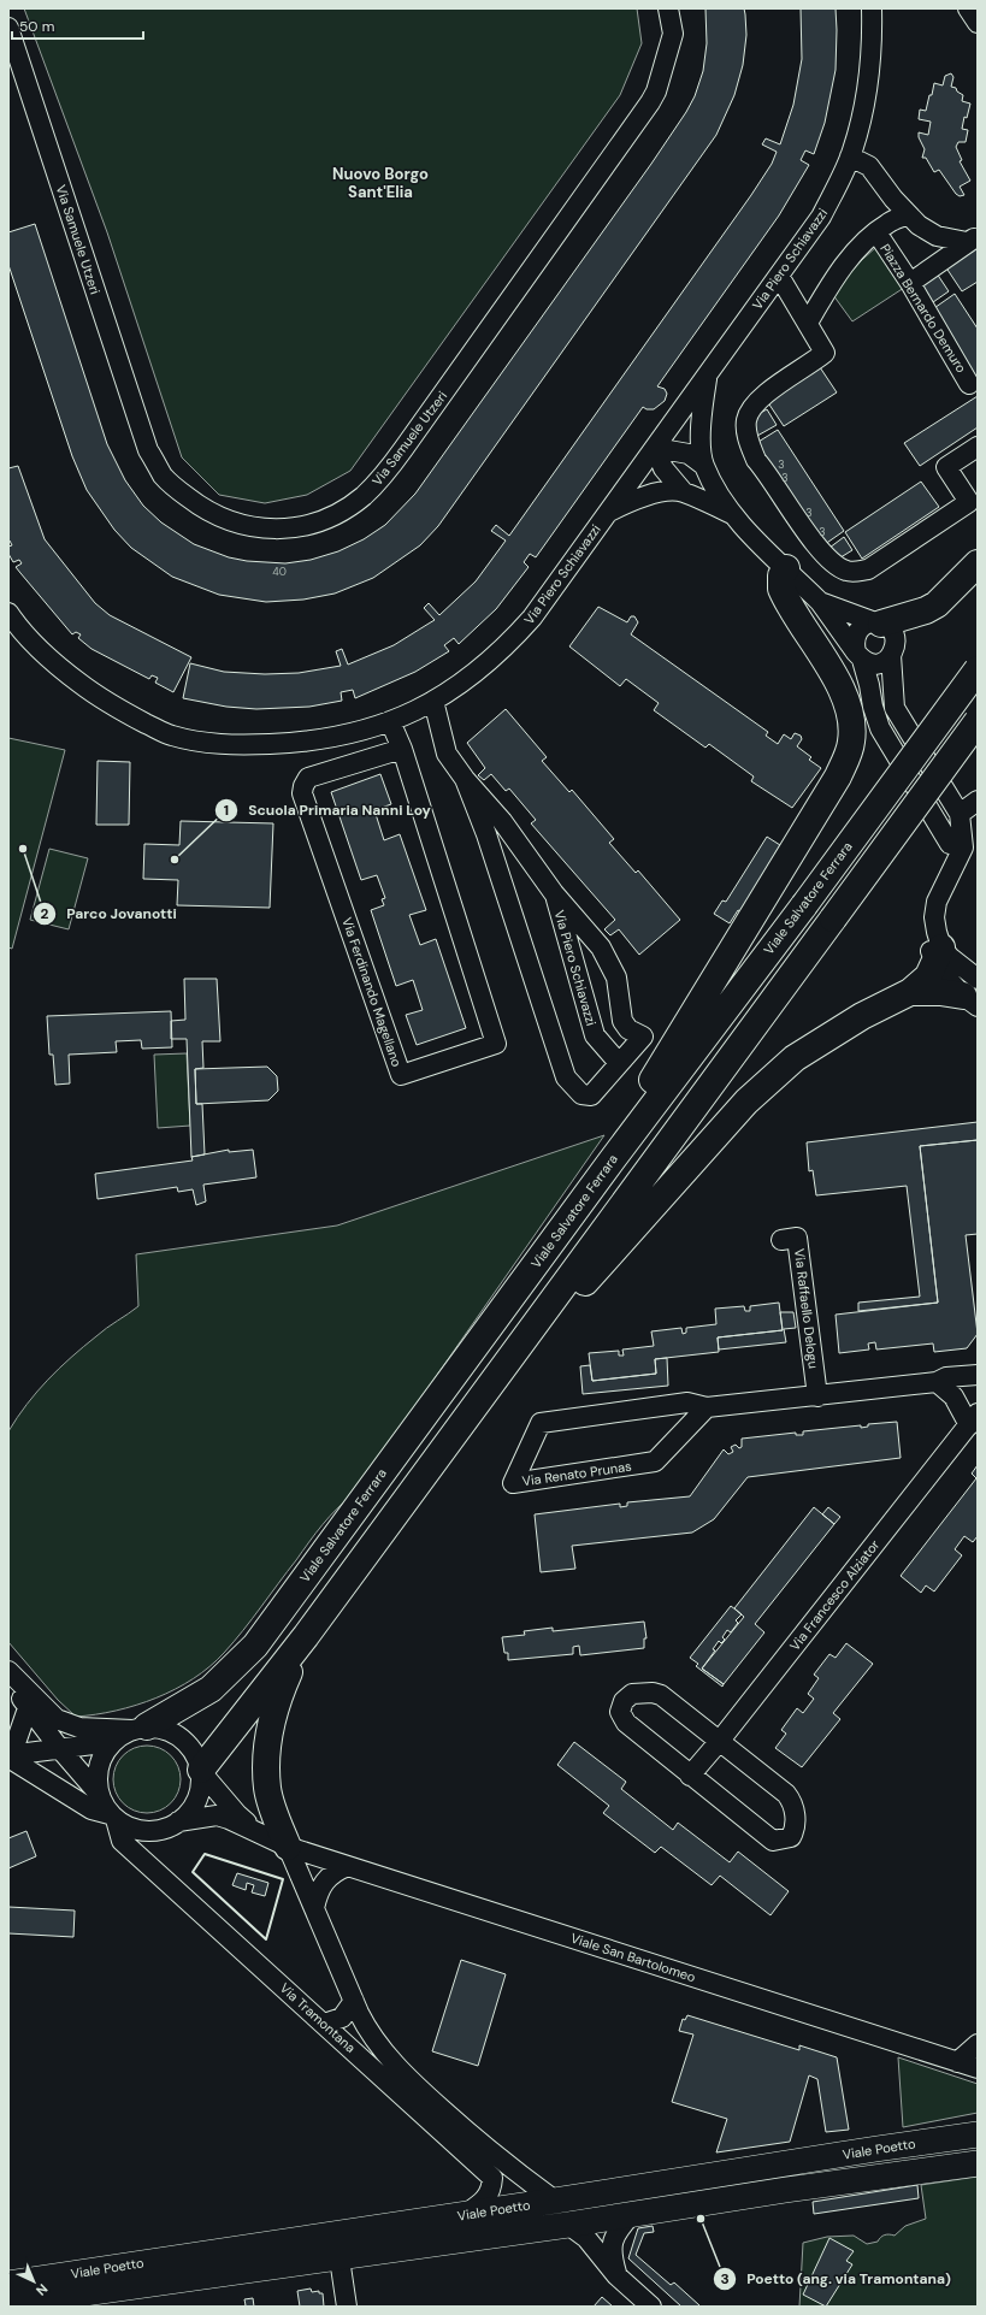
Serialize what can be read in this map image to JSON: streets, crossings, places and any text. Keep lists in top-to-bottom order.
{
  "streets": {
    "highway": ["Viale Salvatore Ferrara"],
    "main road": ["Viale Poetto"],
    "street": [
      "Via Samuele Utzeri",
      "Via Piero Schiavazzi",
      "Piazza Bernardo Demuro",
      "Via Ferdinando Magellano",
      "Via Raffaello Delogu",
      "Via Renato Prunas",
      "Via Francesco Alziator",
      "Viale San Bartolomeo",
      "Via Tramontana"
    ]
  },
  "crossings": [
    ["Via Piero Schiavazzi", "Via Ferdinando Magellano"],
    ["Viale Salvatore Ferrara", "Viale San Bartolomeo"],
    ["Viale Salvatore Ferrara", "Via Tramontana"],
    ["Via Raffaello Delogu", "Via Renato Prunas"],
    ["Viale San Bartolomeo", "Via Tramontana"],
    ["Via Tramontana", "Viale Poetto"]
  ],
  "districts": ["Nuovo Borgo Sant'Elia"],
  "places": ["Parco Jovanotti", "Scuola Primaria Nanni Loy", "Poetto (ang. via Tramontana)"],
  "house_numbers": [
    "3",
    "3",
    "3",
    "3",
    "40"
  ],
  "scale_bar": "50 m",
  "north": "bottom right"
}
